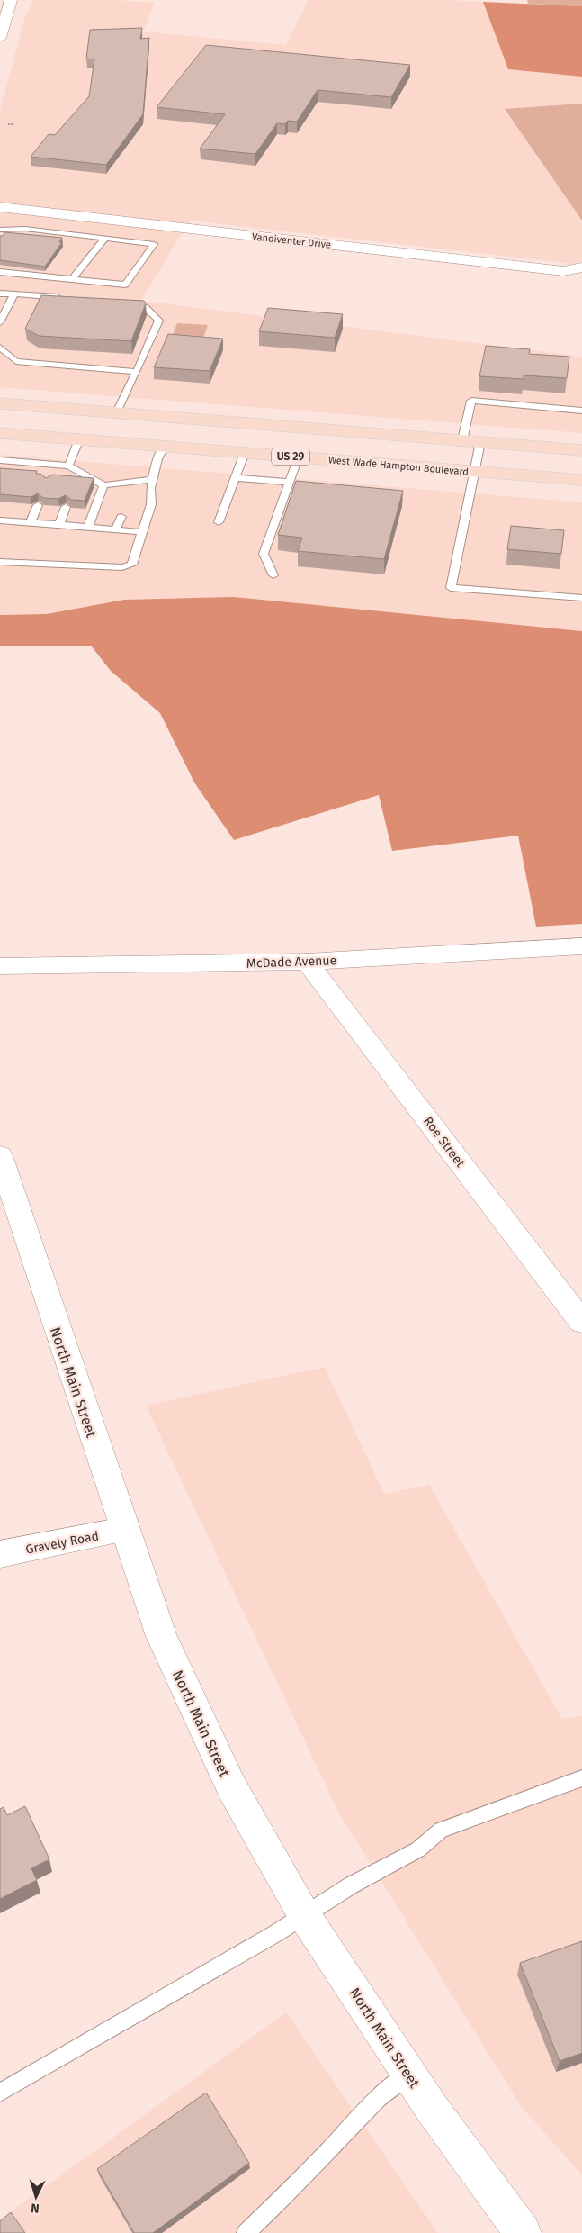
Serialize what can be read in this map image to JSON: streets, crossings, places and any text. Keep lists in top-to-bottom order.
{
  "streets": {
    "main road": ["US 29", "West Wade Hampton Boulevard"],
    "street": [
      "Vandiventer Drive",
      "McDade Avenue",
      "Roe Street",
      "North Main Street",
      "Gravely Road"
    ]
  },
  "crossings": [
    ["McDade Avenue", "Roe Street"],
    ["North Main Street", "Gravely Road"]
  ],
  "north": "bottom"
}
